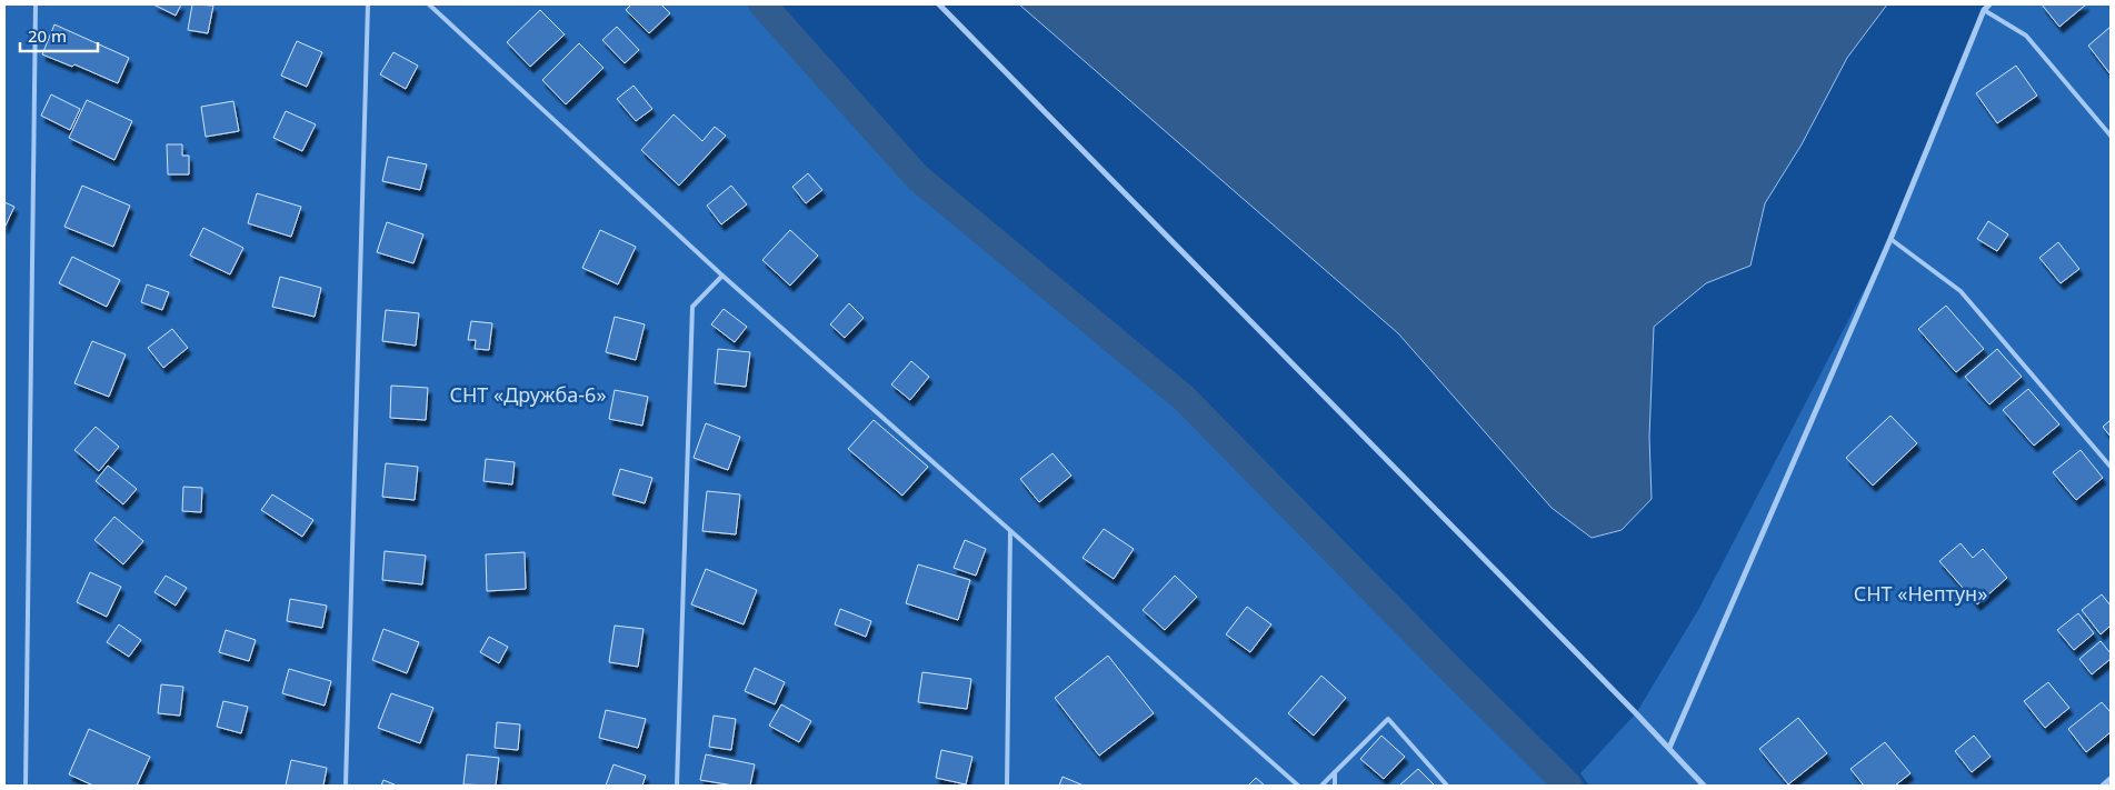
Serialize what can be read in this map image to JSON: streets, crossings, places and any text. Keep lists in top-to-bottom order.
{
  "parks": ["СНТ «Дружба-6»", "СНТ «Нептун»"],
  "scale_bar": "20 m"
}
